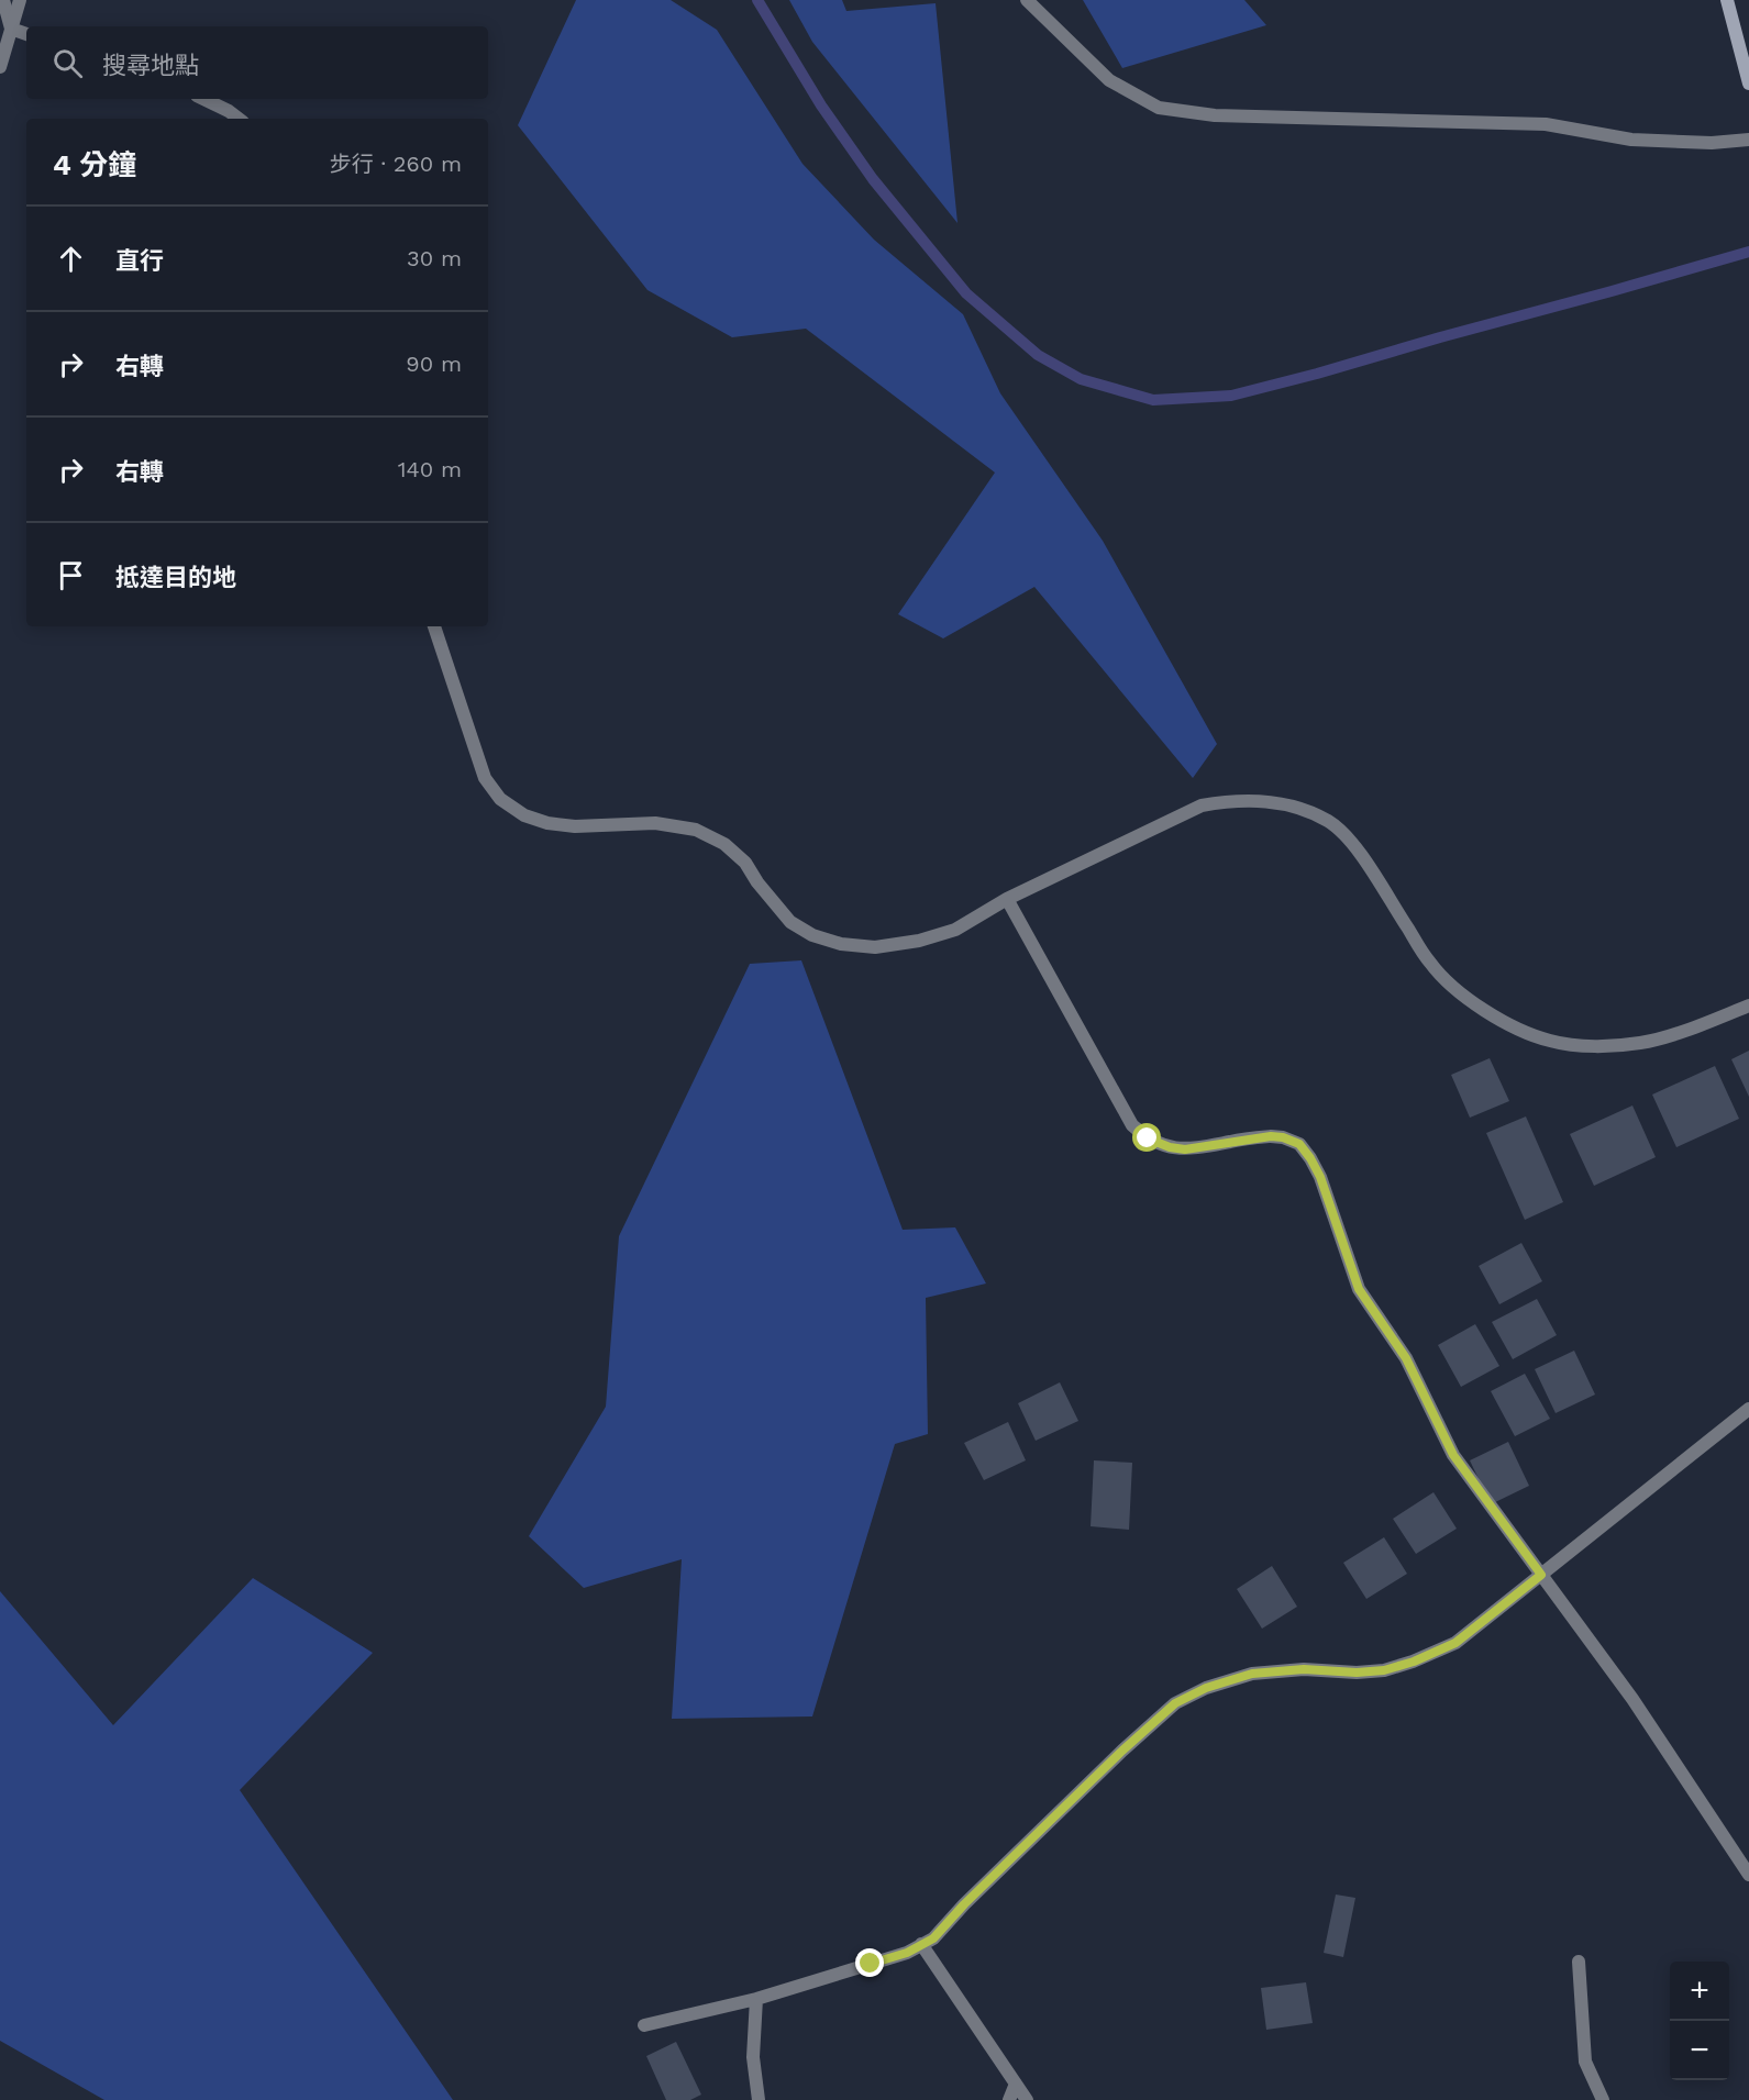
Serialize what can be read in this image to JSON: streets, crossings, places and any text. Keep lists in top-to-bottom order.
{
  "page": {
    "search": "搜尋地點",
    "heading": ["4 分鐘", "步行 · 260 m"],
    "list": [
      ["直行", "30 m"],
      ["右轉", "90 m"],
      ["右轉", "140 m"],
      "抵達目的地"
    ],
    "map_buttons": ["+", "−"]
  }
}
